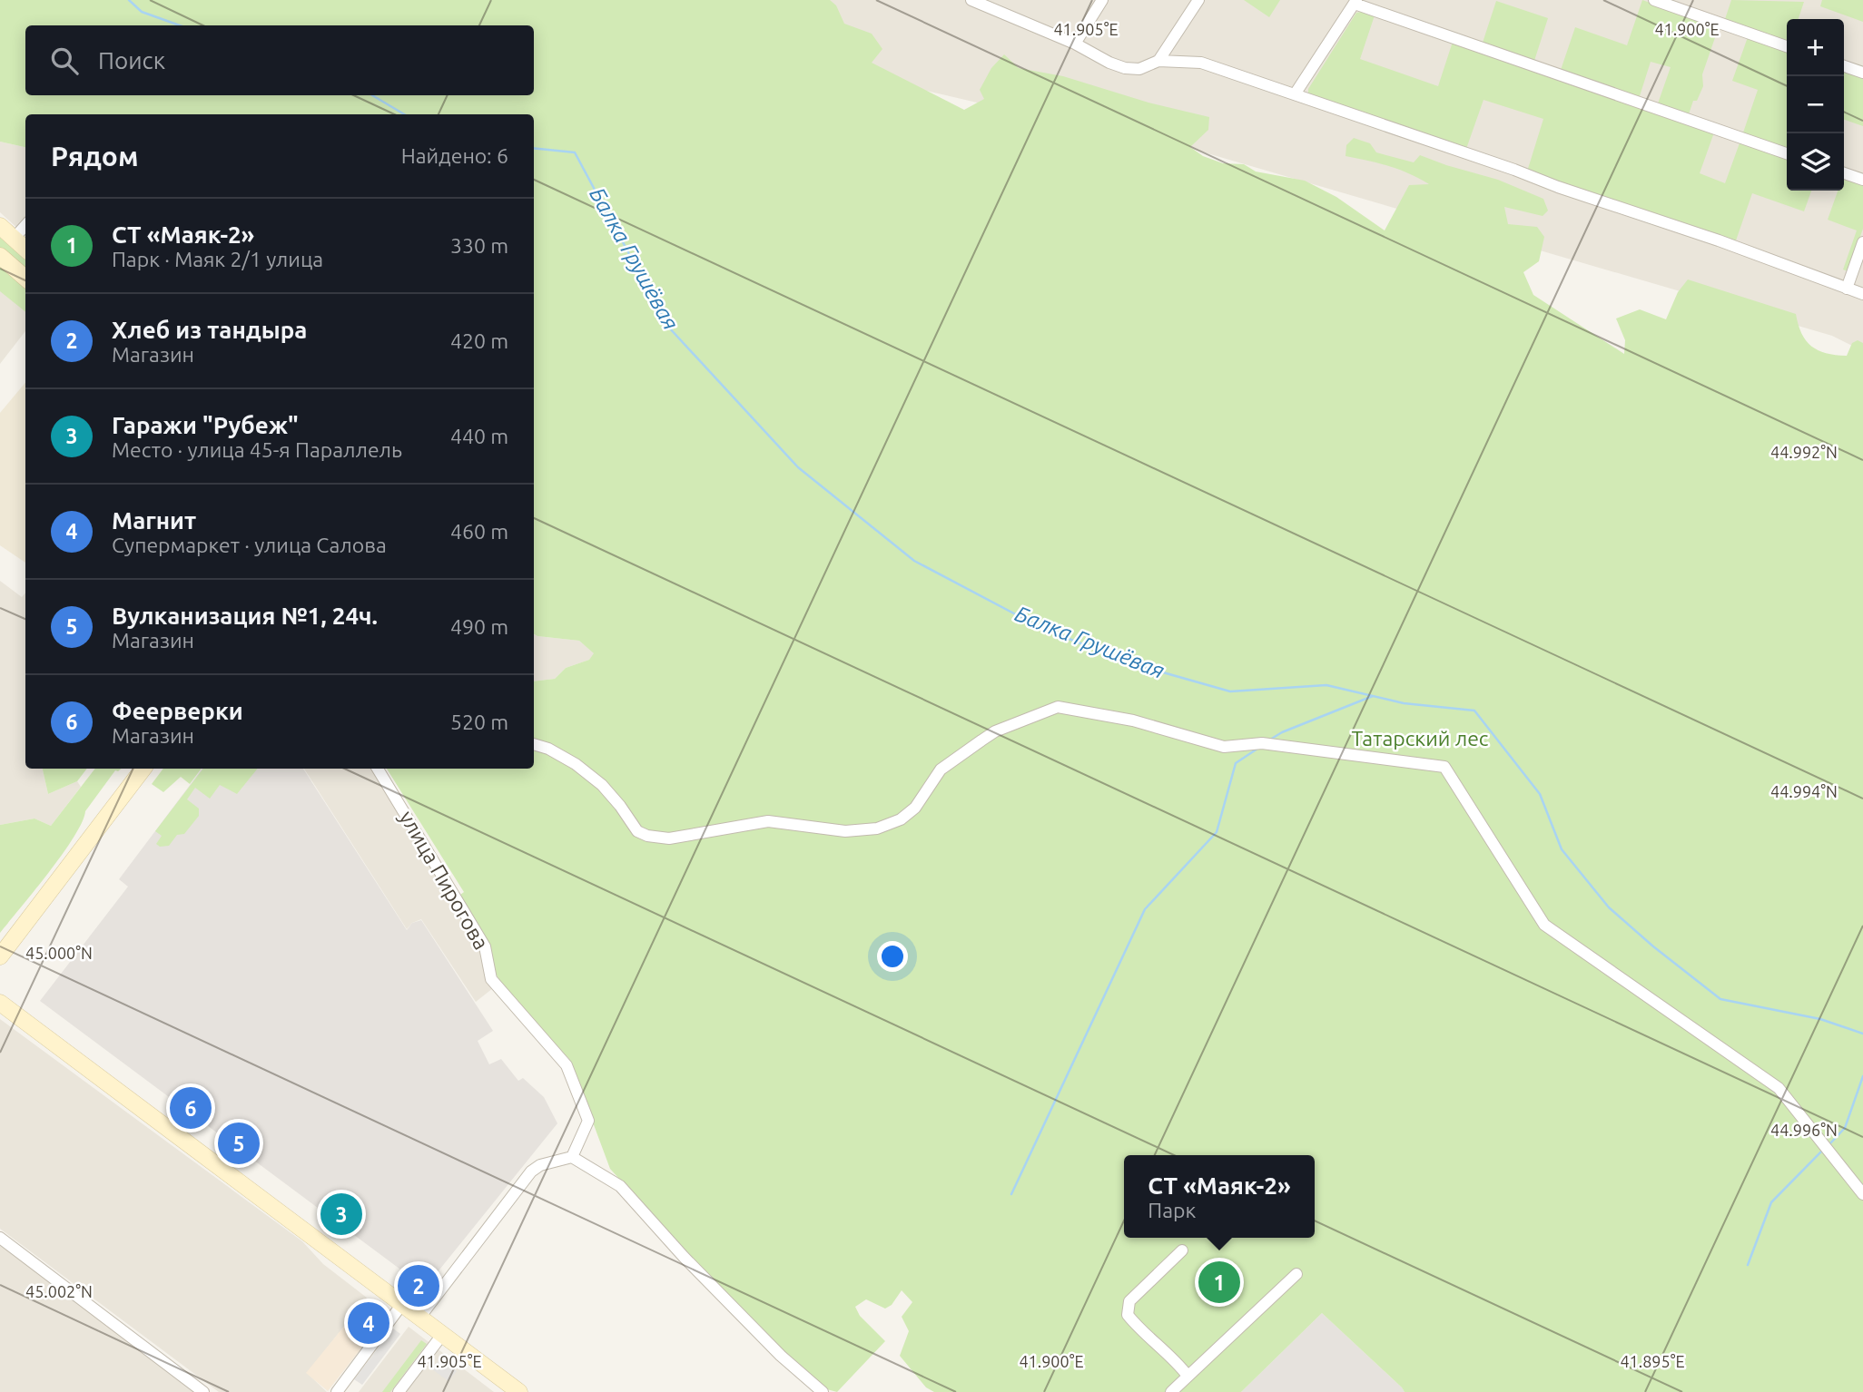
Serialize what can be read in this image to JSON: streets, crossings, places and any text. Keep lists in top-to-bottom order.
{
  "streets": {
    "street": ["улица Пирогова"]
  },
  "water": ["Балка Грушёвая"],
  "parks": ["Татарский лес"],
  "page": {
    "map_buttons": ["+", "−"],
    "search": "Поиск",
    "heading": ["Рядом", "Найдено: 6"],
    "list": [
      {
        "mark": "1",
        "name": "СТ «Маяк-2»",
        "note": "Парк · Маяк 2/1 улица",
        "value": "330 m"
      },
      {
        "mark": "2",
        "name": "Хлеб из тандыра",
        "note": "Магазин",
        "value": "420 m"
      },
      {
        "mark": "3",
        "name": "Гаражи \"Рубеж\"",
        "note": "Место · улица 45-я Параллель",
        "value": "440 m"
      },
      {
        "mark": "4",
        "name": "Магнит",
        "note": "Супермаркет · улица Салова",
        "value": "460 m"
      },
      {
        "mark": "5",
        "name": "Вулканизация №1, 24ч.",
        "note": "Магазин",
        "value": "490 m"
      },
      {
        "mark": "6",
        "name": "Феерверки",
        "note": "Магазин",
        "value": "520 m"
      }
    ],
    "pins": [
      "6",
      "5",
      "3",
      "1",
      "2",
      "4"
    ],
    "popup": ["СТ «Маяк-2»", "Парк"]
  },
  "coordinates": [
    "41.905°E",
    "41.900°E",
    "44.992°N",
    "44.994°N",
    "45.000°N",
    "44.996°N",
    "45.002°N",
    "41.895°E"
  ]
}
